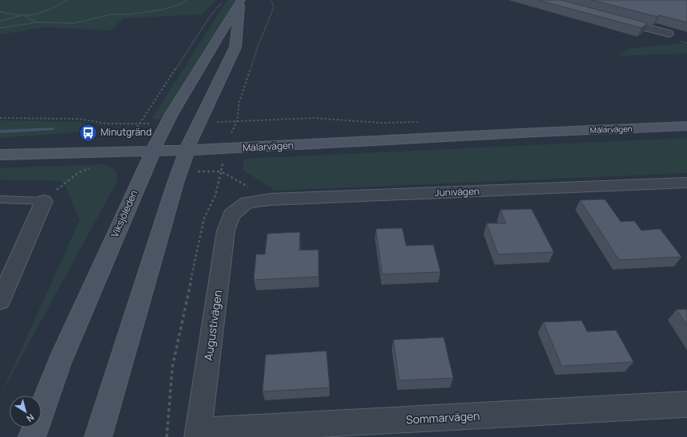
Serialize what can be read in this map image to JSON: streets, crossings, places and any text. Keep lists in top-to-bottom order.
{
  "streets": {
    "main road": ["Mälarvägen", "Viksjöleden"],
    "street": ["Junivägen", "Augustivägen", "Sommarvägen"]
  },
  "crossings": [
    ["Mälarvägen", "Viksjöleden"],
    ["Junivägen", "Augustivägen"],
    ["Augustivägen", "Sommarvägen"]
  ],
  "places": {
    "bus stop": ["Minutgränd"]
  },
  "north": "bottom right"
}
